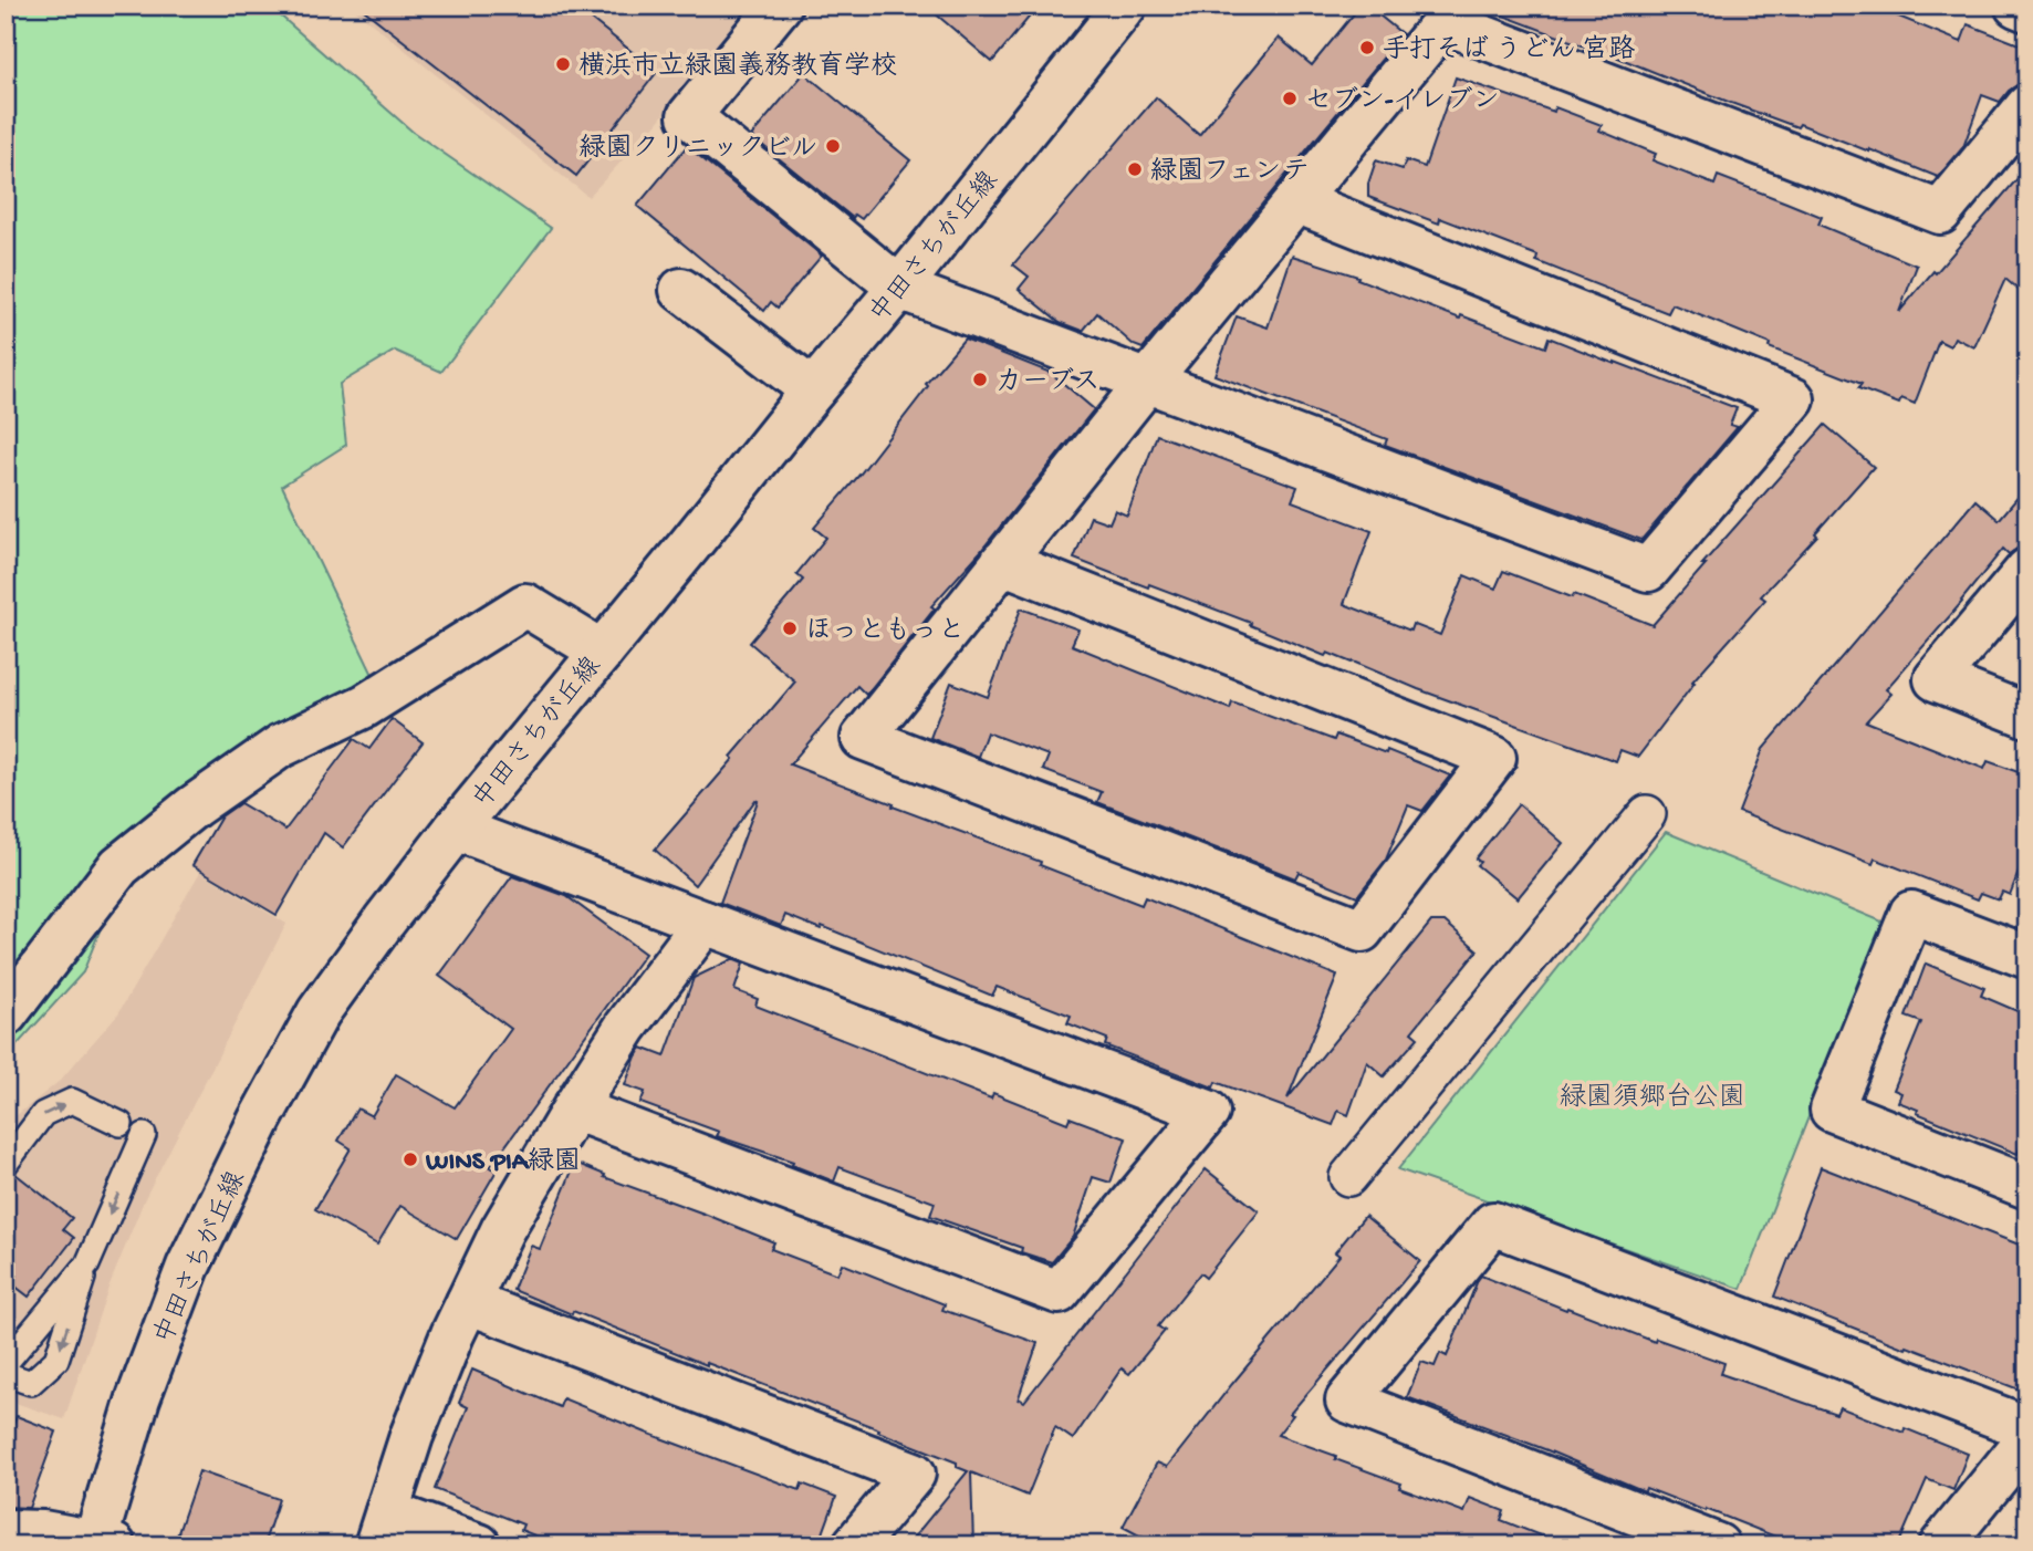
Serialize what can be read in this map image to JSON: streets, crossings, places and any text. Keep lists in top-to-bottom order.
{
  "streets": {
    "street": ["中田さちが丘線"]
  },
  "parks": ["緑園須郷台公園"],
  "places": [
    "手打そば うどん 宮路",
    "横浜市立緑園義務教育学校",
    "セブン-イレブン",
    "緑園クリニックビル",
    "緑園フェンテ",
    "カーブス",
    "ほっともっと",
    "WINS PIA緑園"
  ]
}
